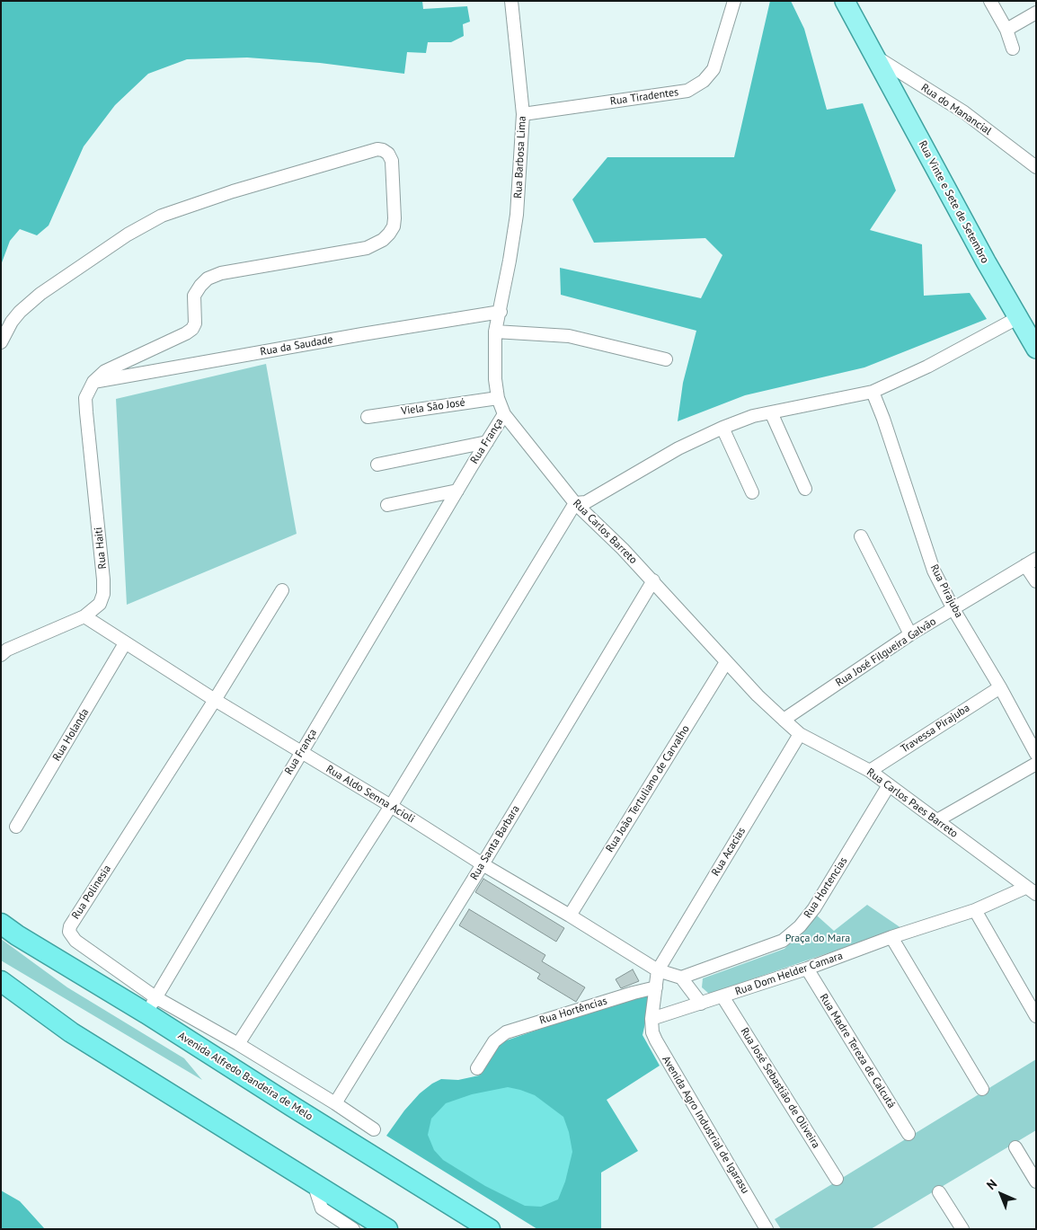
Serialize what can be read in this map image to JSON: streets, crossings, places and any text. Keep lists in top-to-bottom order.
{
  "streets": {
    "highway": ["Avenida Alfredo Bandeira de Melo"],
    "main road": ["Rua Vinte e Sete de Setembro"],
    "street": [
      "Rua Tiradentes",
      "Rua do Manancial",
      "Rua Barbosa Lima",
      "Rua da Saudade",
      "Viela São José",
      "Rua França",
      "Rua Carlos Barreto",
      "Rua Haiti",
      "Rua Pirajuba",
      "Rua José Filgueira Galvão",
      "Travessa Pirajuba",
      "Rua Holanda",
      "Rua João Tertuliano de Carvalho",
      "Rua Aldo Senna Acioli",
      "Rua Carlos Paes Barreto",
      "Rua Santa Barbara",
      "Rua Acacias",
      "Rua Hortencias",
      "Rua Polinesia",
      "Rua Dom Helder Camara",
      "Rua Hortências",
      "Rua Madre Tereza de Calcutá",
      "Rua José Sebastião de Oliveira",
      "Avenida Agro Industrial de Igarasu"
    ]
  },
  "crossings": [
    ["Rua Tiradentes", "Rua Barbosa Lima"],
    ["Rua do Manancial", "Rua Vinte e Sete de Setembro"],
    ["Rua Barbosa Lima", "Rua da Saudade"],
    ["Rua Barbosa Lima", "Rua Carlos Barreto"],
    ["Rua da Saudade", "Rua Carlos Barreto"],
    ["Rua da Saudade", "Rua Haiti"],
    ["Viela São José", "Rua Carlos Barreto"],
    ["Rua França", "Rua Carlos Barreto"],
    ["Rua França", "Rua Aldo Senna Acioli"],
    ["Rua França", "Rua Polinesia"],
    ["Rua França", "Avenida Alfredo Bandeira de Melo"],
    ["Rua Carlos Barreto", "Rua José Filgueira Galvão"],
    ["Rua Carlos Barreto", "Rua João Tertuliano de Carvalho"],
    ["Rua Carlos Barreto", "Rua Carlos Paes Barreto"],
    ["Rua Carlos Barreto", "Rua Santa Barbara"],
    ["Rua Haiti", "Rua Aldo Senna Acioli"],
    ["Rua Pirajuba", "Rua José Filgueira Galvão"],
    ["Rua Pirajuba", "Travessa Pirajuba"],
    ["Rua José Filgueira Galvão", "Rua Carlos Paes Barreto"],
    ["Travessa Pirajuba", "Rua Carlos Paes Barreto"],
    ["Rua Holanda", "Rua Aldo Senna Acioli"],
    ["Rua João Tertuliano de Carvalho", "Rua Aldo Senna Acioli"],
    ["Rua Aldo Senna Acioli", "Rua Santa Barbara"],
    ["Rua Aldo Senna Acioli", "Rua Acacias"],
    ["Rua Aldo Senna Acioli", "Rua Polinesia"],
    ["Rua Aldo Senna Acioli", "Avenida Agro Industrial de Igarasu"],
    ["Rua Carlos Paes Barreto", "Rua Acacias"],
    ["Rua Carlos Paes Barreto", "Rua Hortencias"],
    ["Rua Carlos Paes Barreto", "Rua Dom Helder Camara"],
    ["Rua Santa Barbara", "Rua Polinesia"],
    ["Rua Acacias", "Avenida Agro Industrial de Igarasu"],
    ["Rua Polinesia", "Avenida Alfredo Bandeira de Melo"],
    ["Rua Dom Helder Camara", "Rua Madre Tereza de Calcutá"],
    ["Rua Dom Helder Camara", "Rua José Sebastião de Oliveira"],
    ["Rua Dom Helder Camara", "Avenida Agro Industrial de Igarasu"],
    ["Rua Hortências", "Avenida Agro Industrial de Igarasu"]
  ],
  "parks": ["Praça do Mara"],
  "north": "top left"
}
